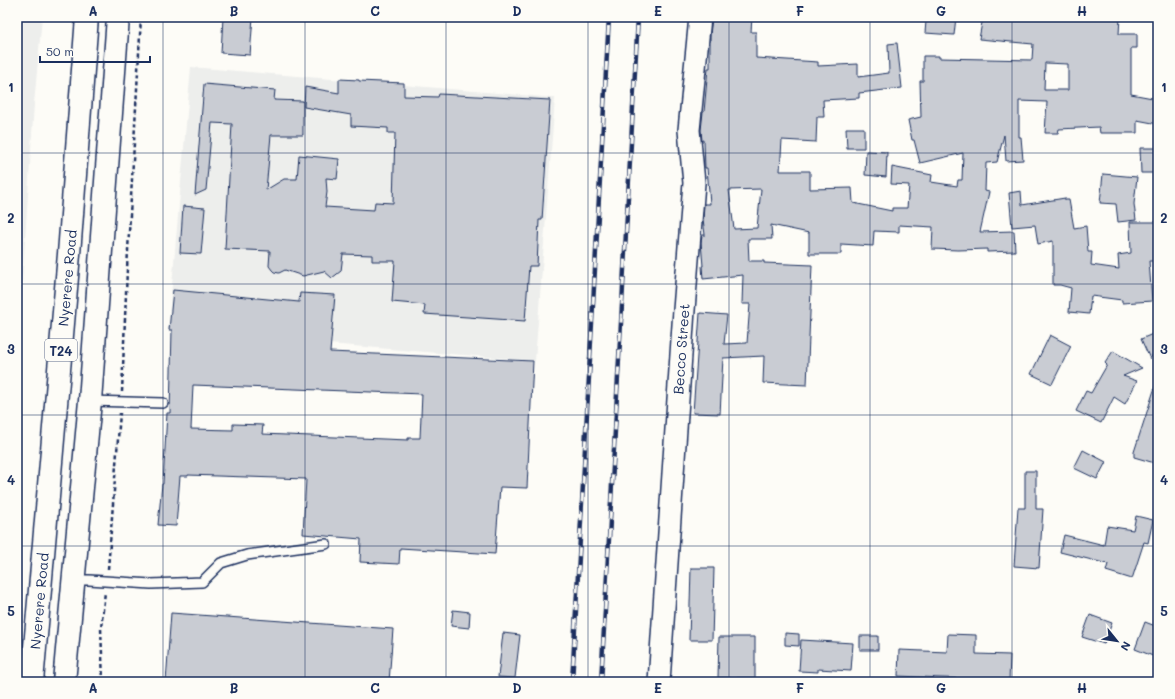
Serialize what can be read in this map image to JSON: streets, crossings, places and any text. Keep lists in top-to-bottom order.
{
  "streets": {
    "highway": ["Nyerere Road", "T24"],
    "street": ["Becco Street"]
  },
  "scale_bar": "50 m",
  "north": "bottom right",
  "grid": {
    "columns": [
      "A",
      "B",
      "C",
      "D",
      "E",
      "F",
      "G",
      "H"
    ],
    "rows": [
      "1",
      "2",
      "3",
      "4",
      "5"
    ]
  }
}
